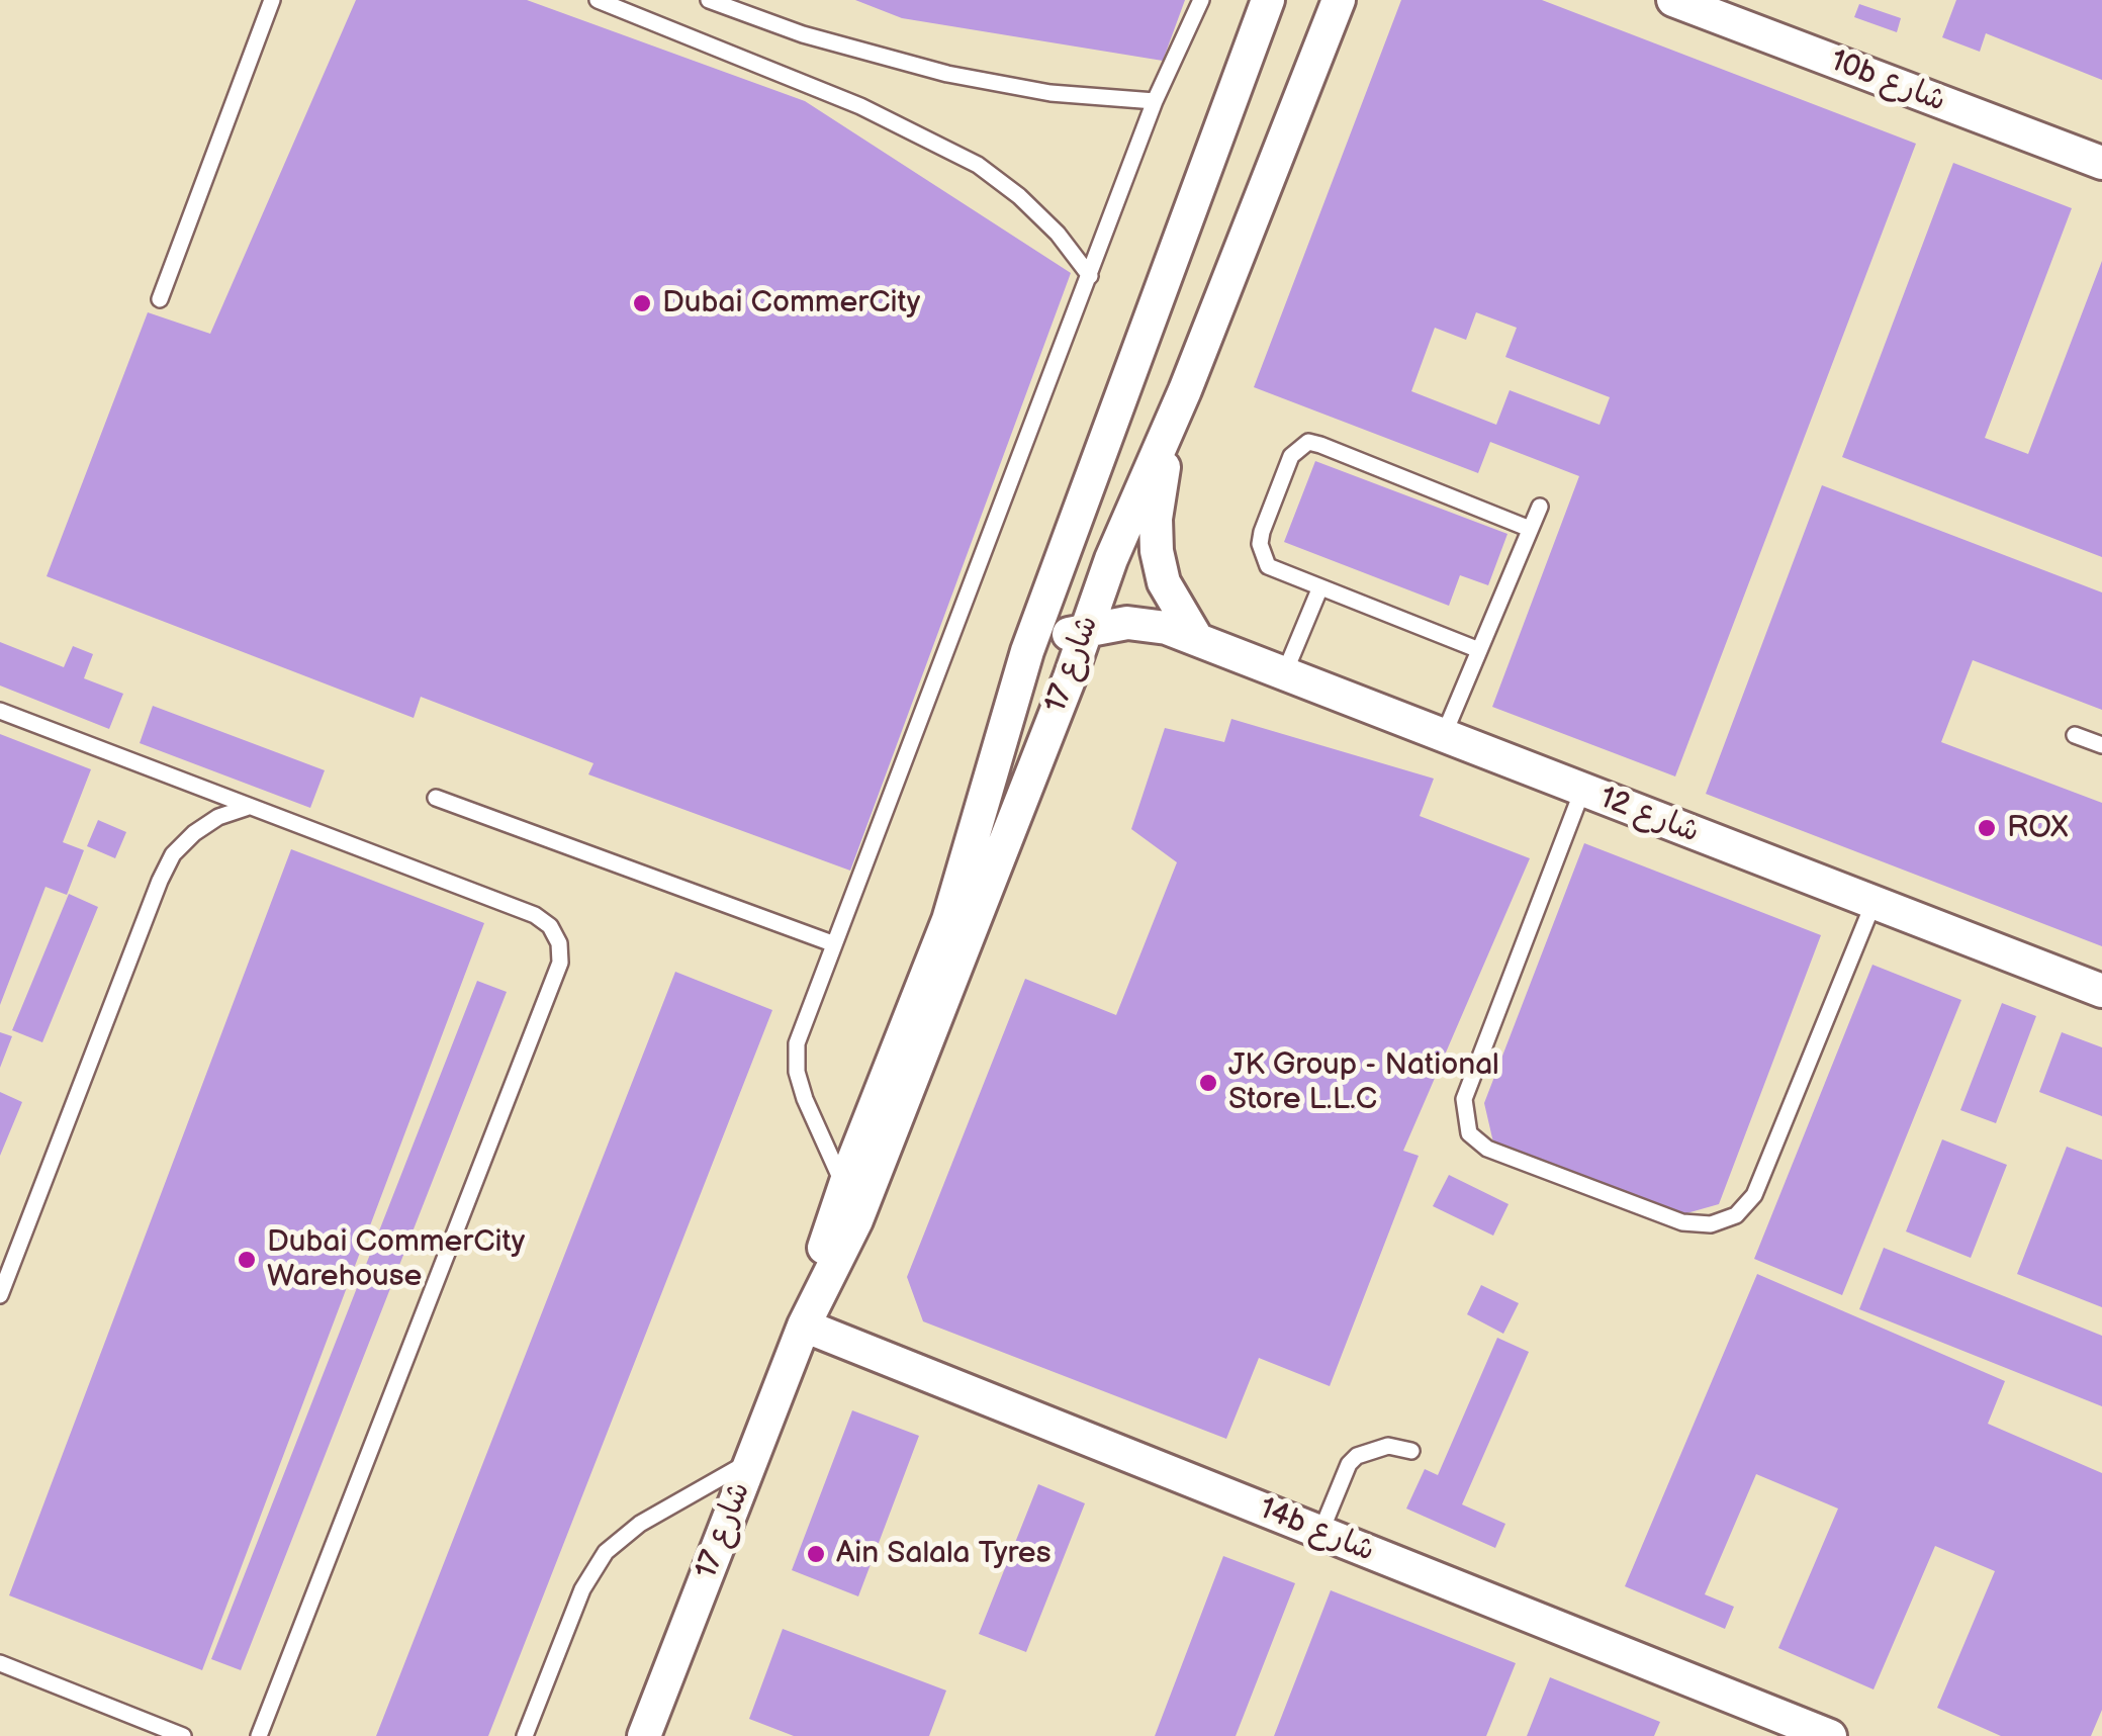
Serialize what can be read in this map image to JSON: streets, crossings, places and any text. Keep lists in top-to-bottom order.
{
  "streets": {
    "street": [
      "10b شارع",
      "شارع 17",
      "شارع 12",
      "14b شارع"
    ]
  },
  "crossings": [
    ["شارع 17", "شارع 12"],
    ["شارع 17", "14b شارع"]
  ],
  "places": [
    "Dubai CommerCity",
    "ROX",
    "JK Group - National Store L.L.C",
    "Dubai CommerCity Warehouse",
    "Ain Salala Tyres"
  ]
}
